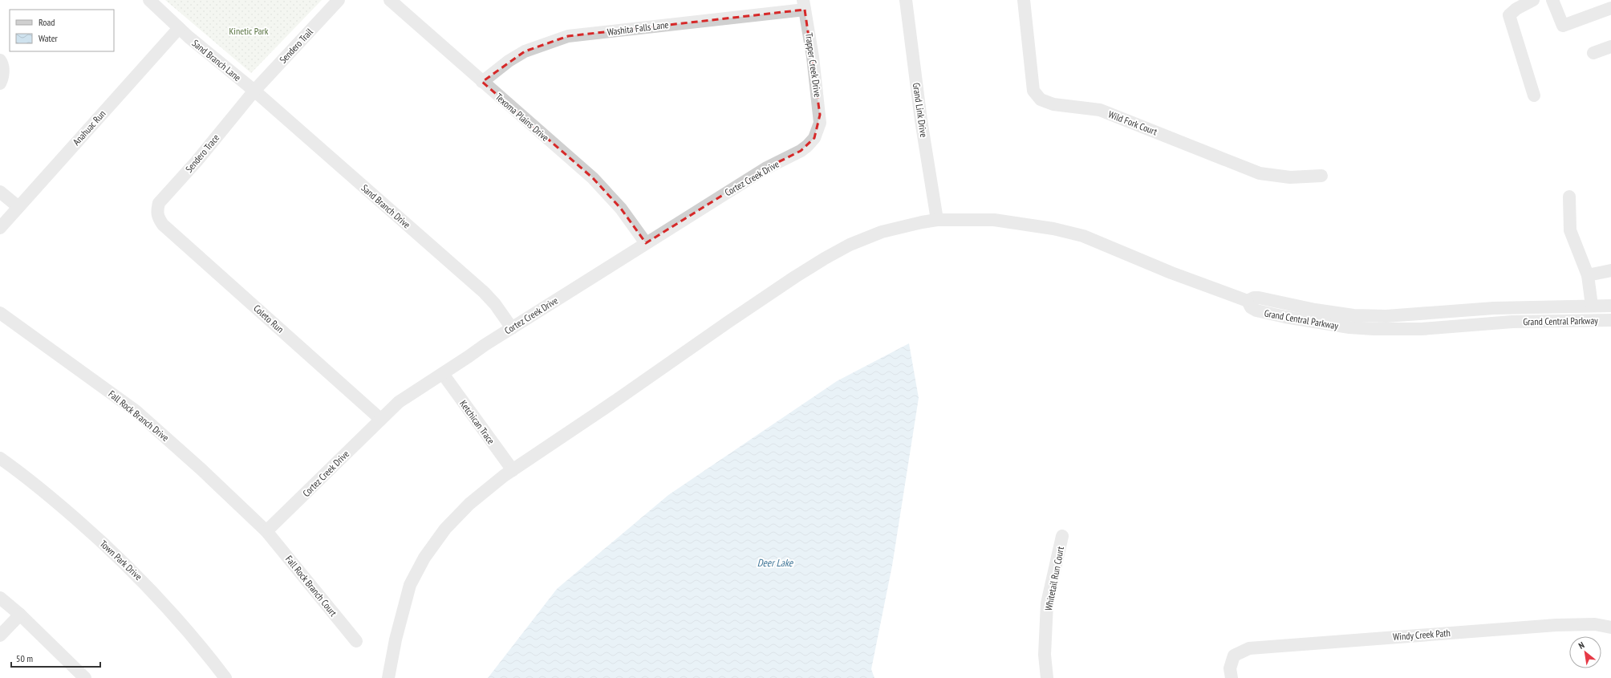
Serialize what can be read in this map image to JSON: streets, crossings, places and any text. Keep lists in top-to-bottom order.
{
  "streets": {
    "street": [
      "Washita Falls Lane",
      "Sendero Trail",
      "Sand Branch Lane",
      "Trapper Creek Drive",
      "Grand Link Drive",
      "Texoma Plains Drive",
      "Wild Fork Court",
      "Anahuac Run",
      "Sendero Trace",
      "Cortez Creek Drive",
      "Sand Branch Drive",
      "Coleto Run",
      "Grand Central Parkway",
      "Fall Rock Branch Drive",
      "Ketchican Trace",
      "Town Park Drive",
      "Whitetail Run Court",
      "Fall Rock Branch Court",
      "Windy Creek Path"
    ]
  },
  "crossings": [
    ["Washita Falls Lane", "Trapper Creek Drive"],
    ["Washita Falls Lane", "Texoma Plains Drive"],
    ["Sendero Trail", "Sand Branch Lane"],
    ["Sendero Trail", "Sendero Trace"],
    ["Sendero Trail", "Sand Branch Drive"],
    ["Sand Branch Lane", "Anahuac Run"],
    ["Sand Branch Lane", "Sendero Trace"],
    ["Sand Branch Lane", "Sand Branch Drive"],
    ["Trapper Creek Drive", "Cortez Creek Drive"],
    ["Texoma Plains Drive", "Cortez Creek Drive"],
    ["Sendero Trace", "Sand Branch Drive"],
    ["Sendero Trace", "Coleto Run"],
    ["Cortez Creek Drive", "Sand Branch Drive"],
    ["Cortez Creek Drive", "Coleto Run"],
    ["Cortez Creek Drive", "Fall Rock Branch Drive"],
    ["Cortez Creek Drive", "Ketchican Trace"],
    ["Cortez Creek Drive", "Fall Rock Branch Court"],
    ["Fall Rock Branch Drive", "Fall Rock Branch Court"]
  ],
  "water": ["Deer Lake"],
  "parks": ["Kinetic Park"],
  "legend": ["Road", "Water"],
  "scale_bar": "50 m",
  "north": "top left"
}
